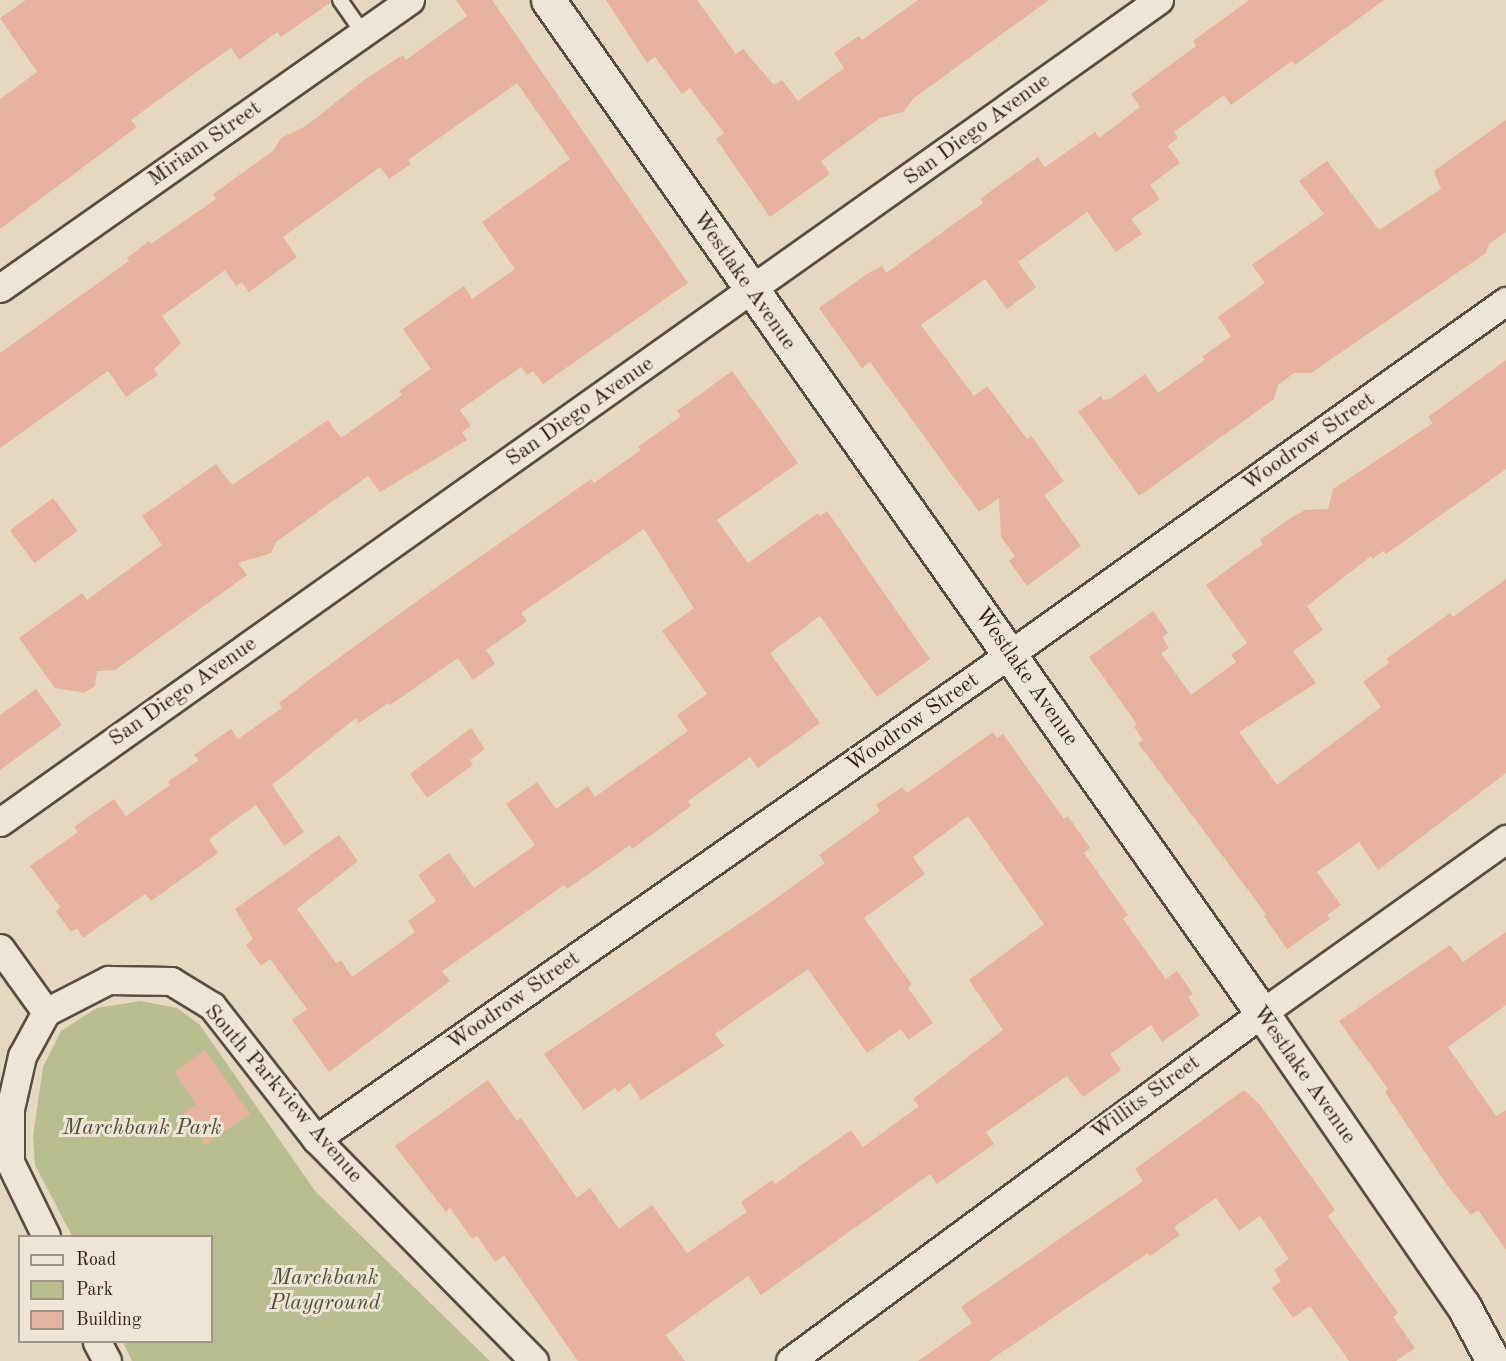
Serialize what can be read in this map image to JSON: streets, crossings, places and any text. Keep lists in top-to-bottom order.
{
  "streets": {
    "street": [
      "San Diego Avenue",
      "Miriam Street",
      "Westlake Avenue",
      "Woodrow Street",
      "South Parkview Avenue",
      "Willits Street"
    ]
  },
  "crossings": [
    ["San Diego Avenue", "Westlake Avenue"],
    ["Westlake Avenue", "Woodrow Street"],
    ["Westlake Avenue", "Willits Street"],
    ["Woodrow Street", "South Parkview Avenue"]
  ],
  "parks": ["Marchbank Park", "Marchbank Playground"],
  "legend": ["Road", "Park", "Building"]
}
